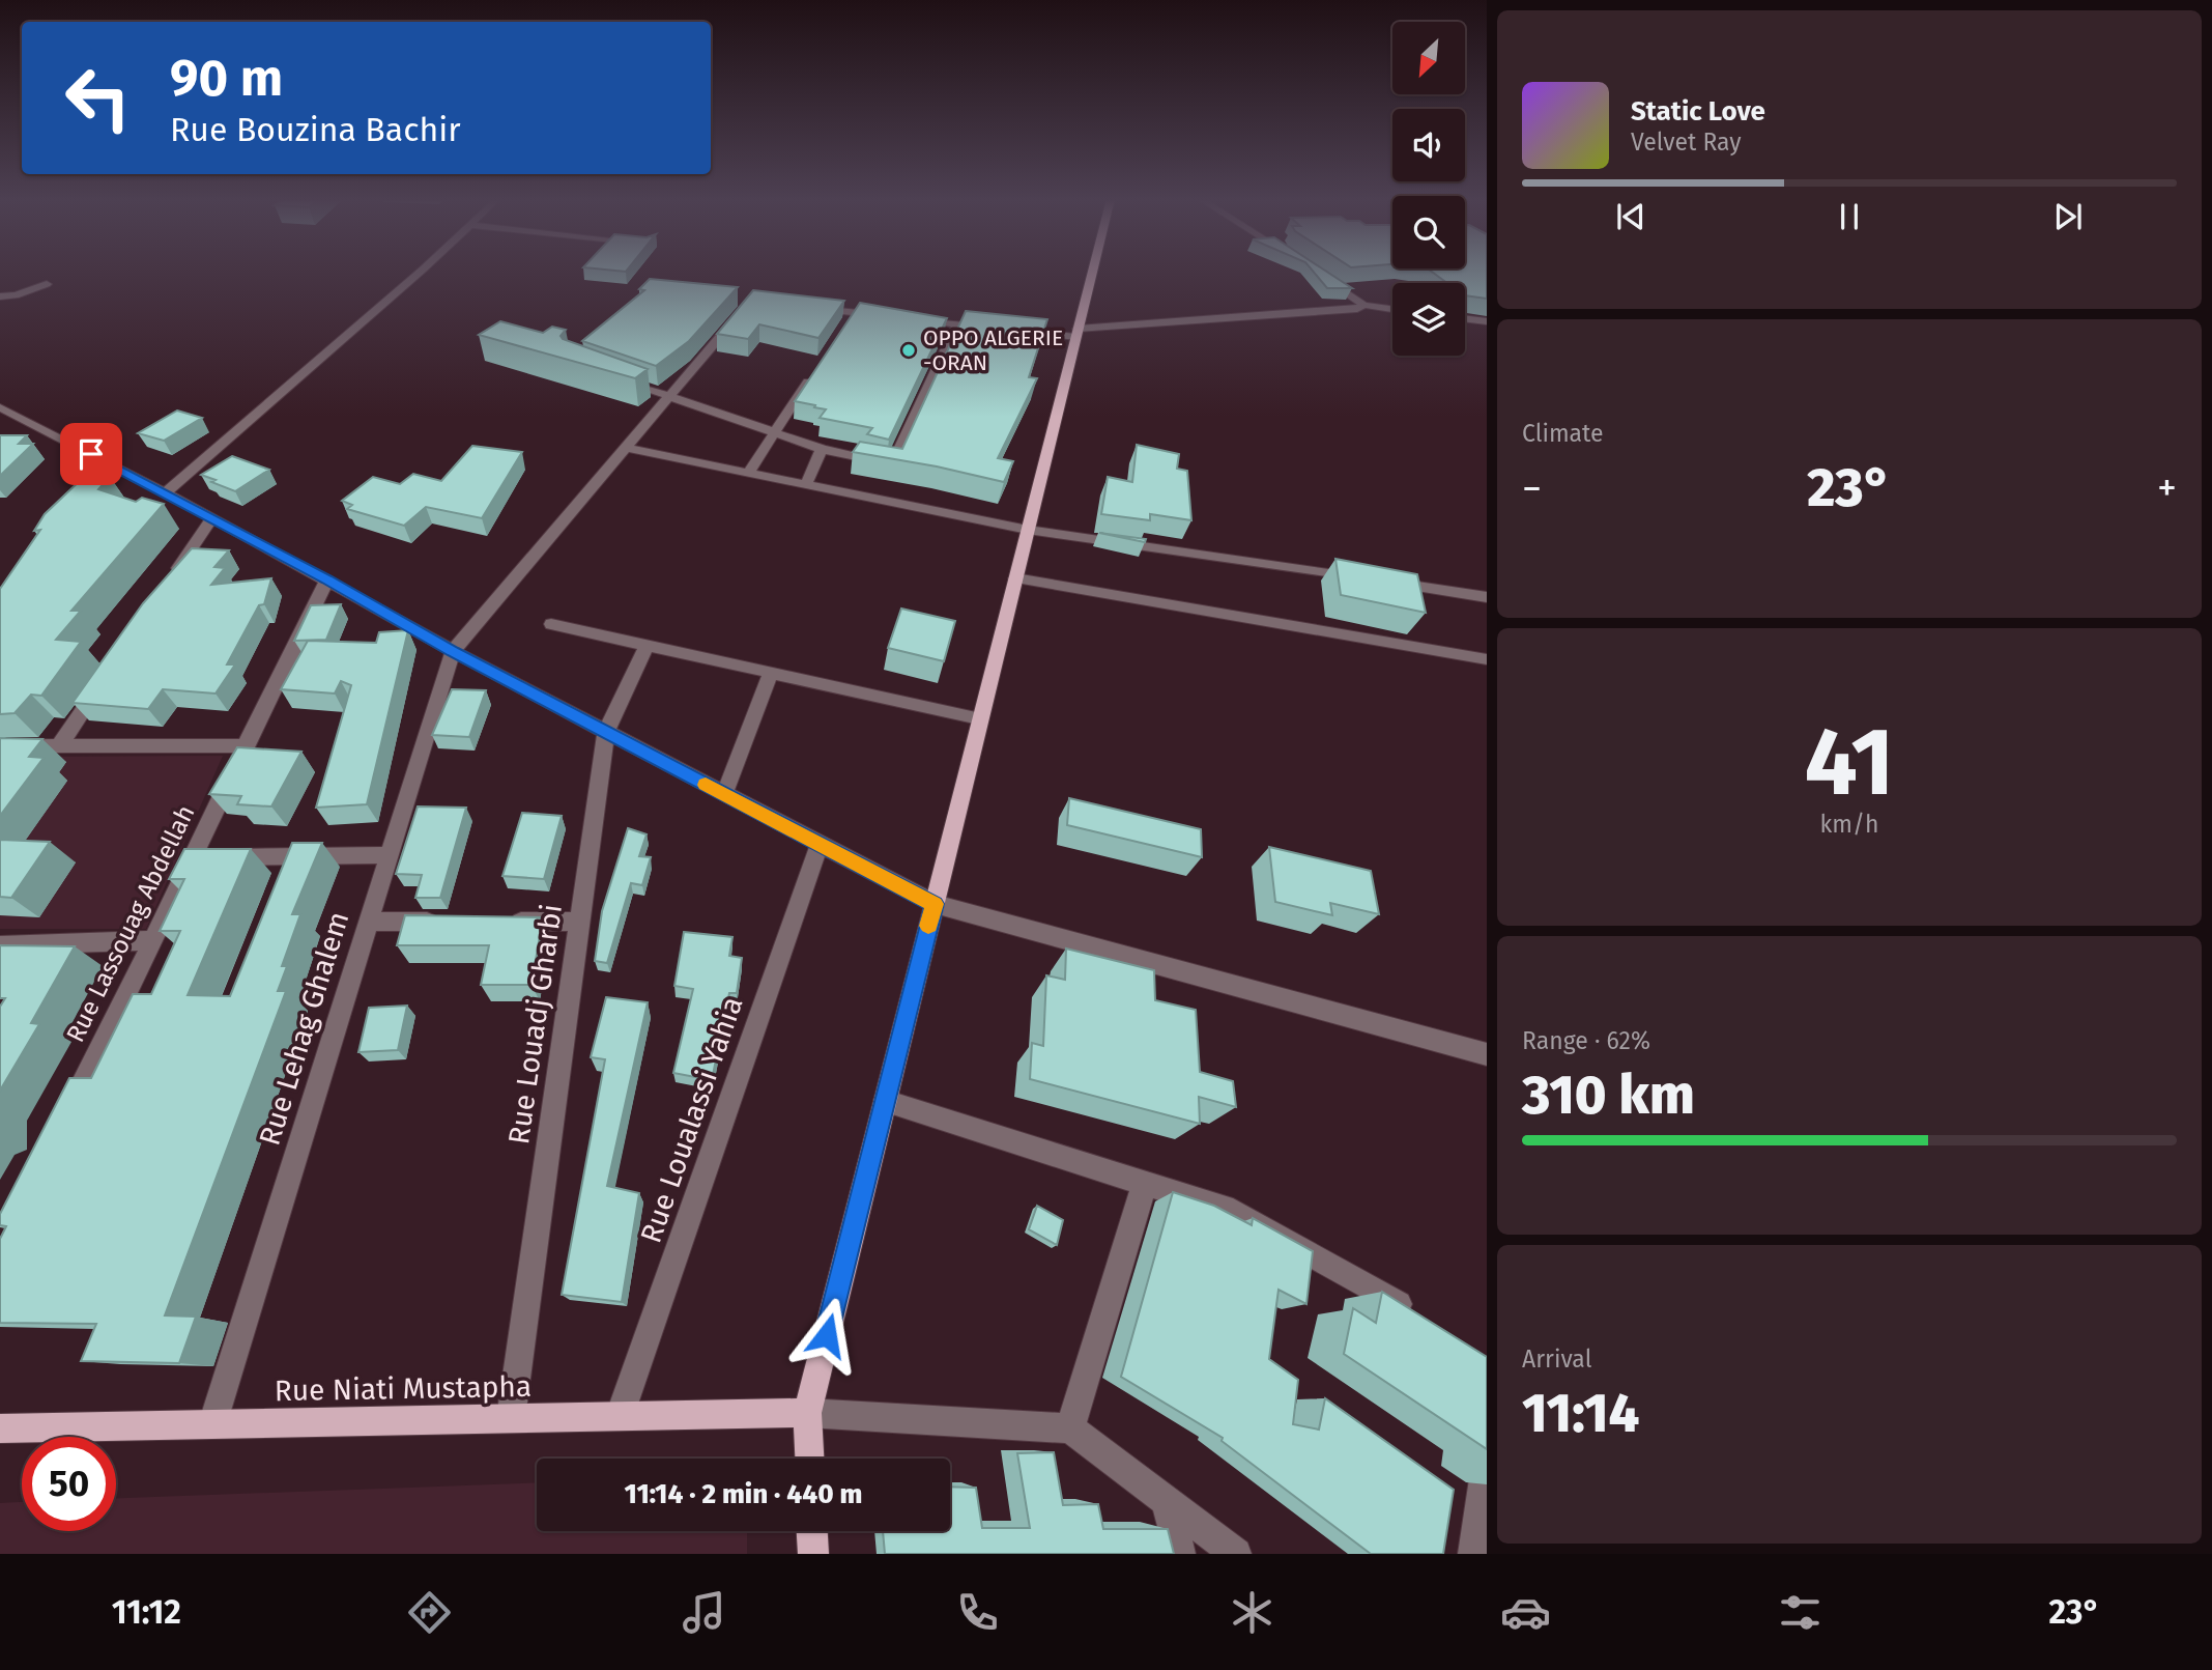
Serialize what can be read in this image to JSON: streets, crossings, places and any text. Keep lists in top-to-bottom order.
{
  "streets": {
    "main road": ["Rue Niati Mustapha"],
    "street": [
      "Rue Lassouag Abdellah",
      "Rue Louadj Gharbi",
      "Rue Lehag Ghalem",
      "Rue Loualassi Yahia"
    ]
  },
  "crossings": [
    ["Rue Louadj Gharbi", "Rue Niati Mustapha"],
    ["Rue Lehag Ghalem", "Rue Niati Mustapha"],
    ["Rue Loualassi Yahia", "Rue Niati Mustapha"]
  ],
  "places": ["OPPO ALGERIE -ORAN"],
  "north": "bottom left",
  "page": {
    "turn": ["90 m", "Rue Bouzina Bachir"],
    "song": ["Static Love", "Velvet Ray"],
    "tile": [
      "Climate",
      ["41", "km/h"],
      ["Range · 62%", "310 km"],
      ["Arrival", "11:14"]
    ],
    "heat": ["−", "23°", "+"],
    "limit": "50",
    "trip": "11:14 · 2 min · 440 m",
    "tabs": ["11:12", "23°"]
  }
}
